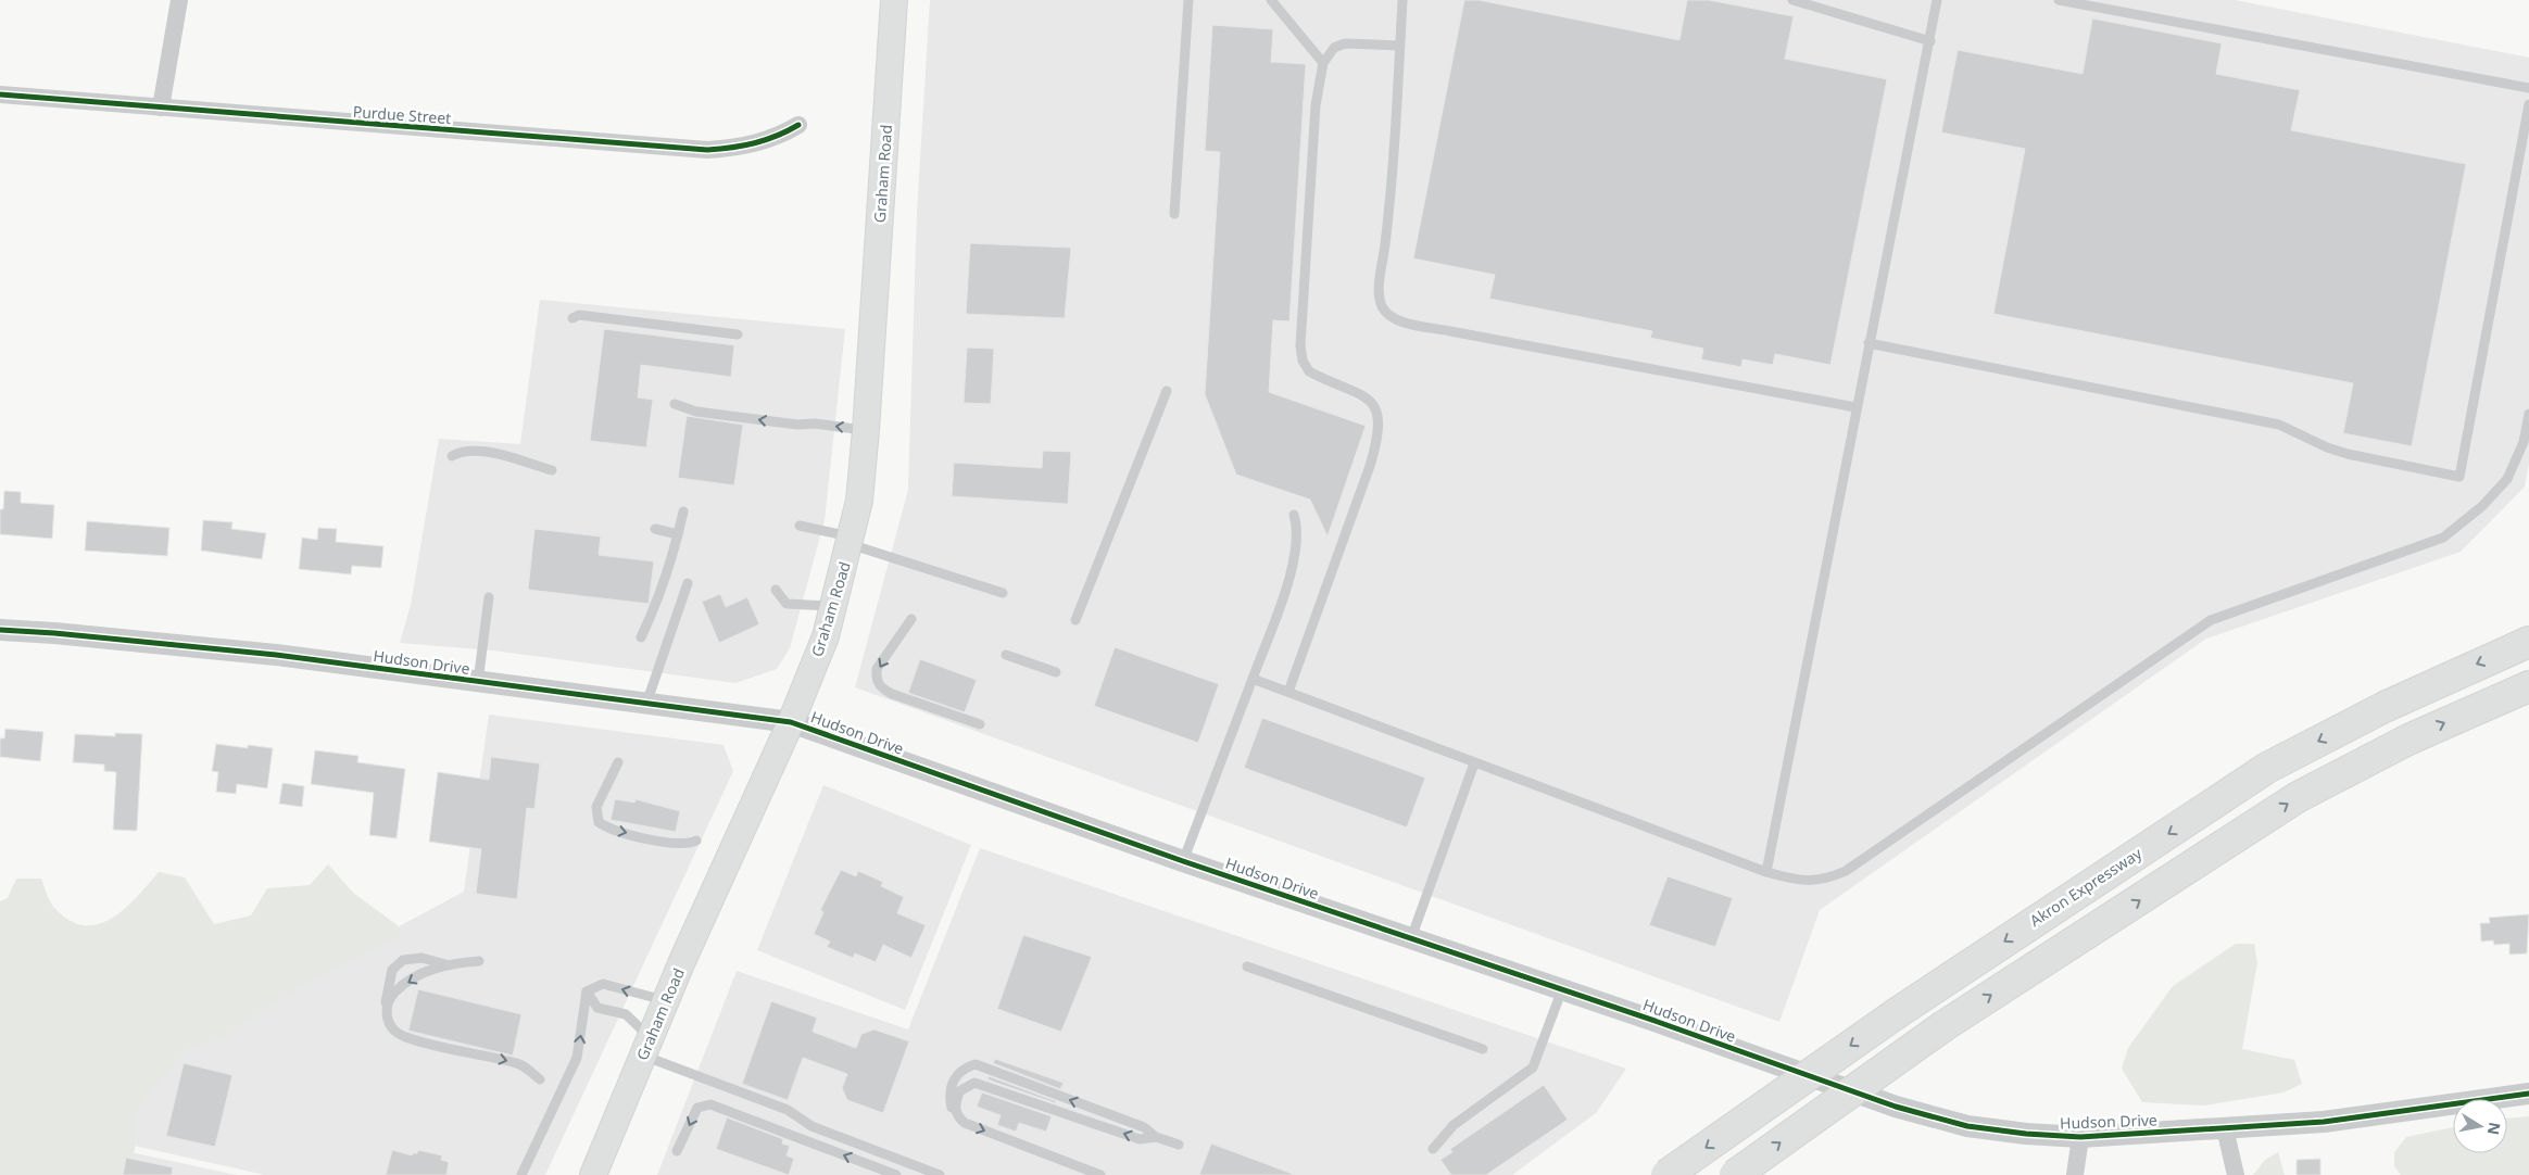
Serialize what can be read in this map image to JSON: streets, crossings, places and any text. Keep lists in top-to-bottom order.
{
  "streets": {
    "highway": ["Akron Expressway"],
    "main road": ["Graham Road"],
    "street": ["Purdue Street", "Hudson Drive"]
  },
  "crossings": [
    ["Graham Road", "Hudson Drive"]
  ],
  "north": "right"
}
